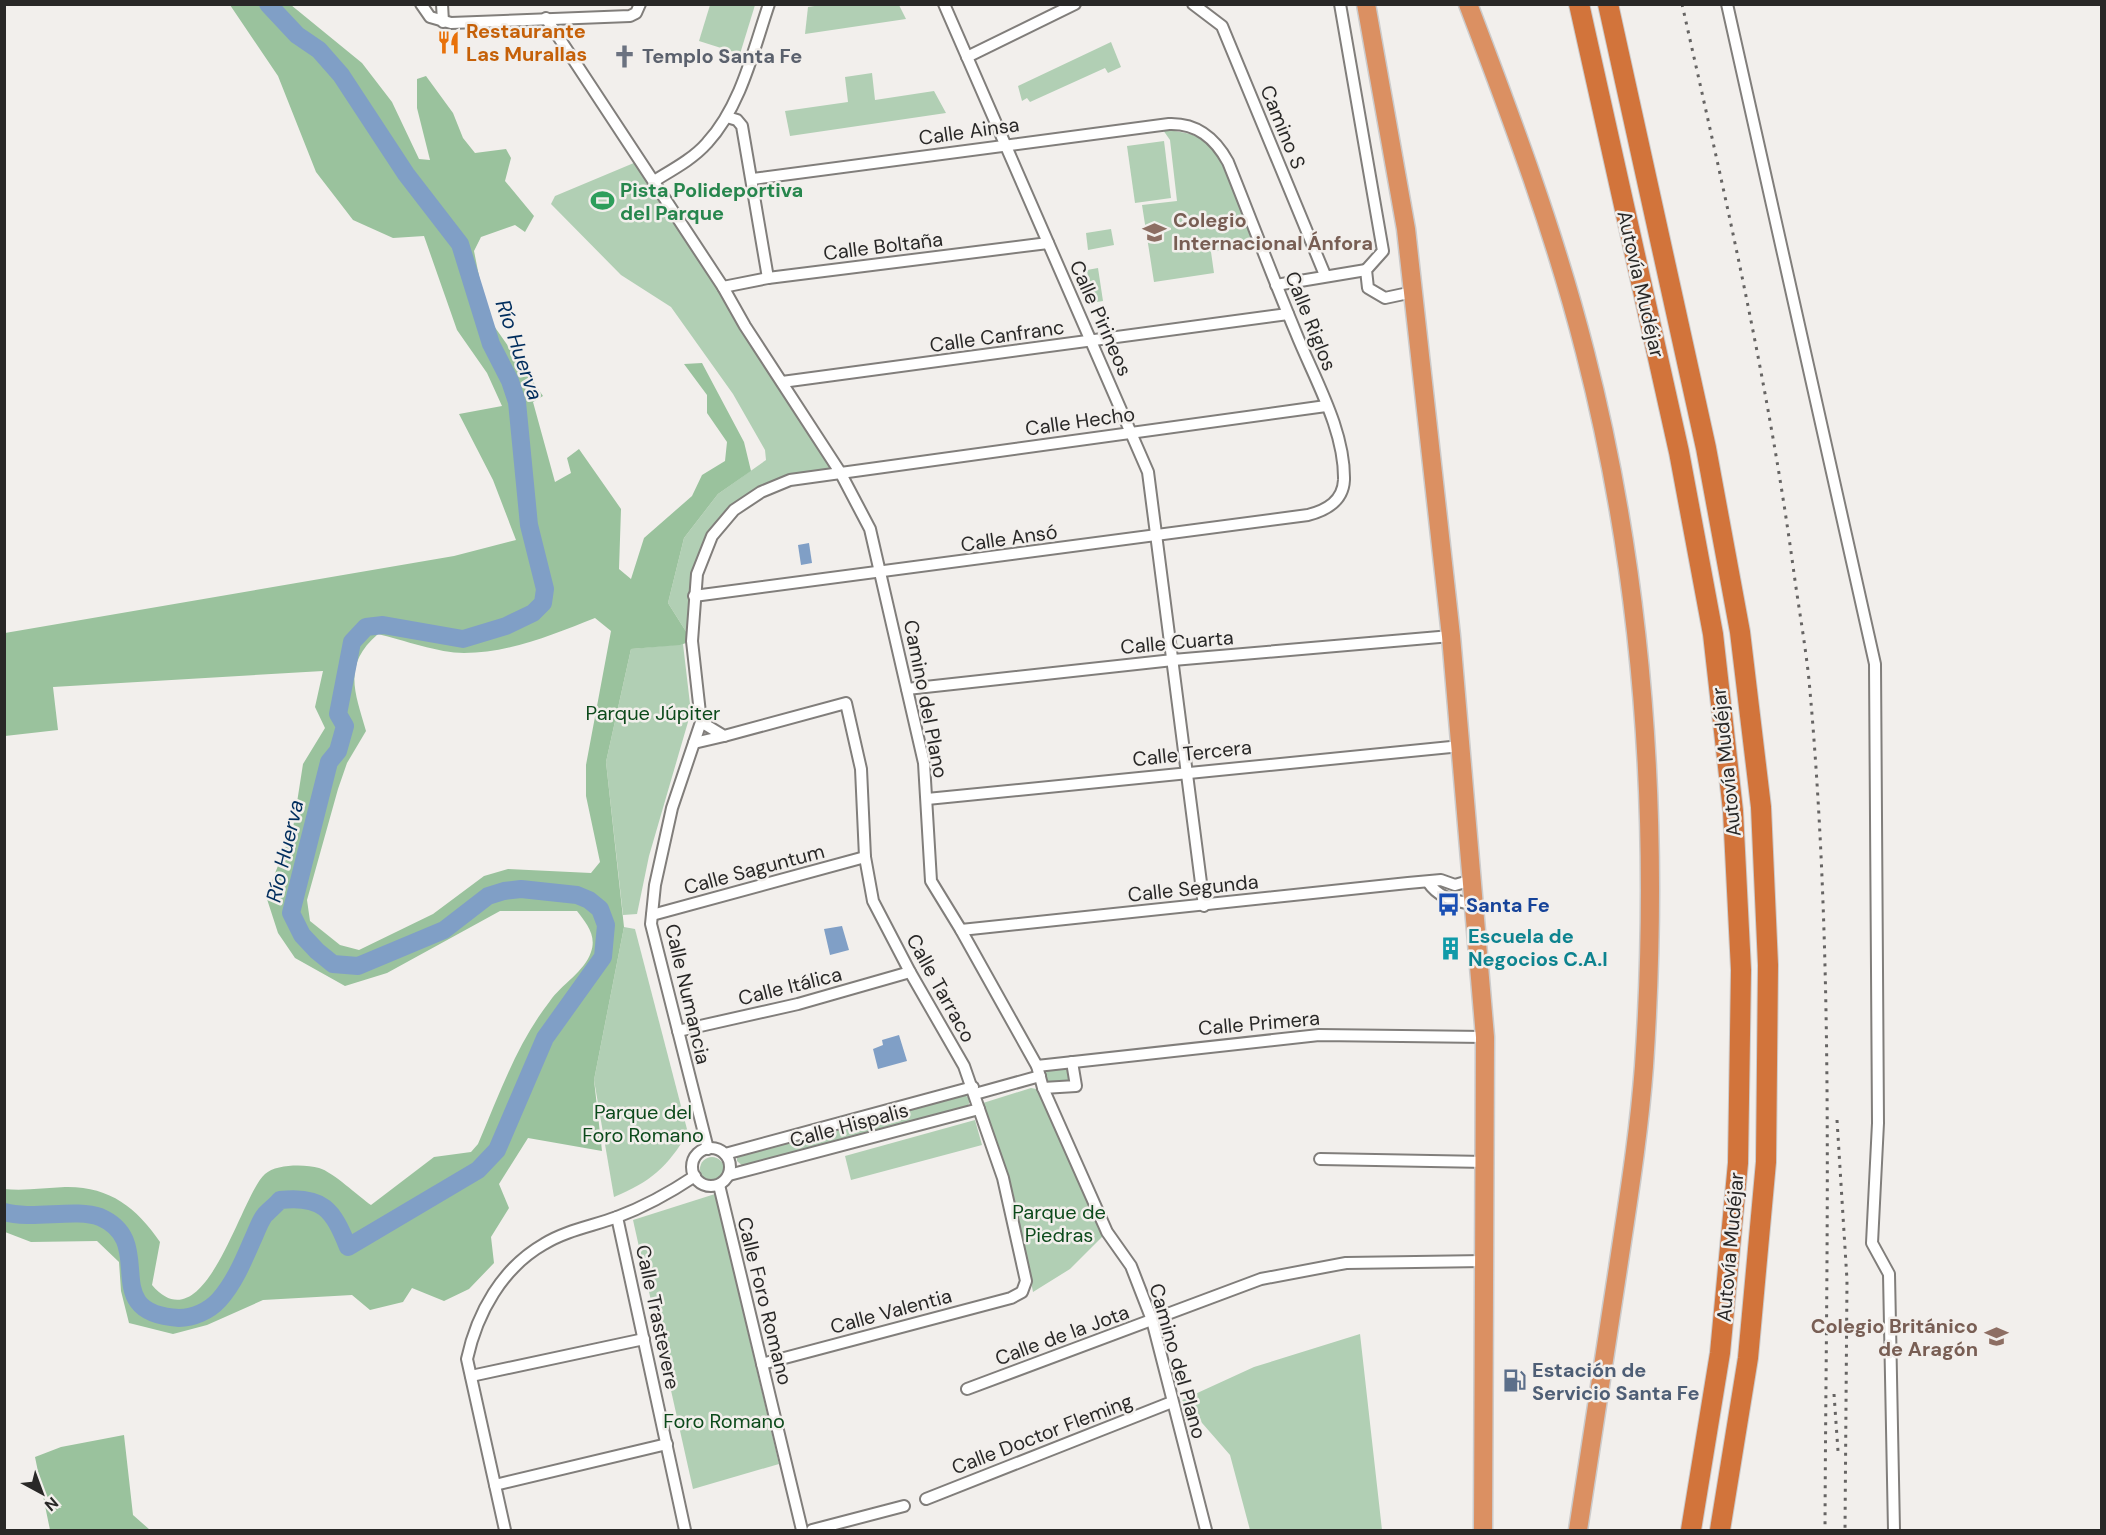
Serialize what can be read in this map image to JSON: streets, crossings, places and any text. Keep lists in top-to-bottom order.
{
  "streets": {
    "highway": ["Autovía Mudéjar"],
    "street": [
      "Camino S",
      "Calle Ainsa",
      "Calle Boltaña",
      "Calle Pirineos",
      "Calle Riglos",
      "Calle Canfranc",
      "Calle Hecho",
      "Calle Ansó",
      "Calle Cuarta",
      "Camino del Plano",
      "Calle Tercera",
      "Calle Saguntum",
      "Calle Segunda",
      "Calle Itálica",
      "Calle Tarraco",
      "Calle Numancia",
      "Calle Primera",
      "Calle Hispalis",
      "Calle Foro Romano",
      "Calle Valentia",
      "Calle Trastevere",
      "Calle de la Jota",
      "Calle Doctor Fleming"
    ]
  },
  "crossings": [
    ["Calle Ainsa", "Calle Pirineos"],
    ["Calle Ainsa", "Calle Riglos"],
    ["Calle Boltaña", "Calle Pirineos"],
    ["Calle Boltaña", "Camino del Plano"],
    ["Calle Pirineos", "Calle Canfranc"],
    ["Calle Pirineos", "Calle Hecho"],
    ["Calle Pirineos", "Calle Ansó"],
    ["Calle Pirineos", "Calle Cuarta"],
    ["Calle Pirineos", "Calle Tercera"],
    ["Calle Pirineos", "Calle Segunda"],
    ["Calle Riglos", "Calle Canfranc"],
    ["Calle Riglos", "Calle Hecho"],
    ["Calle Riglos", "Calle Ansó"],
    ["Calle Canfranc", "Camino del Plano"],
    ["Calle Hecho", "Camino del Plano"],
    ["Calle Hecho", "Calle Numancia"],
    ["Calle Ansó", "Camino del Plano"],
    ["Calle Ansó", "Calle Numancia"],
    ["Calle Cuarta", "Camino del Plano"],
    ["Camino del Plano", "Calle Tercera"],
    ["Camino del Plano", "Calle Segunda"],
    ["Camino del Plano", "Calle Numancia"],
    ["Camino del Plano", "Calle Primera"],
    ["Camino del Plano", "Calle Hispalis"],
    ["Camino del Plano", "Calle de la Jota"],
    ["Camino del Plano", "Calle Doctor Fleming"],
    ["Calle Saguntum", "Calle Tarraco"],
    ["Calle Saguntum", "Calle Numancia"],
    ["Calle Itálica", "Calle Tarraco"],
    ["Calle Itálica", "Calle Numancia"],
    ["Calle Tarraco", "Calle Hispalis"],
    ["Calle Tarraco", "Calle Valentia"],
    ["Calle Numancia", "Calle Hispalis"],
    ["Calle Numancia", "Calle Foro Romano"],
    ["Calle Primera", "Calle Hispalis"],
    ["Calle Hispalis", "Calle Foro Romano"],
    ["Calle Foro Romano", "Calle Valentia"]
  ],
  "water": ["Río Huerva"],
  "parks": [
    "Parque Júpiter",
    "Parque del Foro Romano",
    "Parque de Piedras",
    "Foro Romano"
  ],
  "places": {
    "restaurant": ["Restaurante Las Murallas"],
    "church": ["Templo Santa Fe"],
    "sports": ["Pista Polideportiva del Parque"],
    "school or university": ["Colegio Internacional Ánfora", "Colegio Británico de Aragón"],
    "bus stop": ["Santa Fe"],
    "building": ["Escuela de Negocios C.A.I"],
    "fuel station": ["Estación de Servicio Santa Fe"]
  },
  "north": "bottom right"
}
